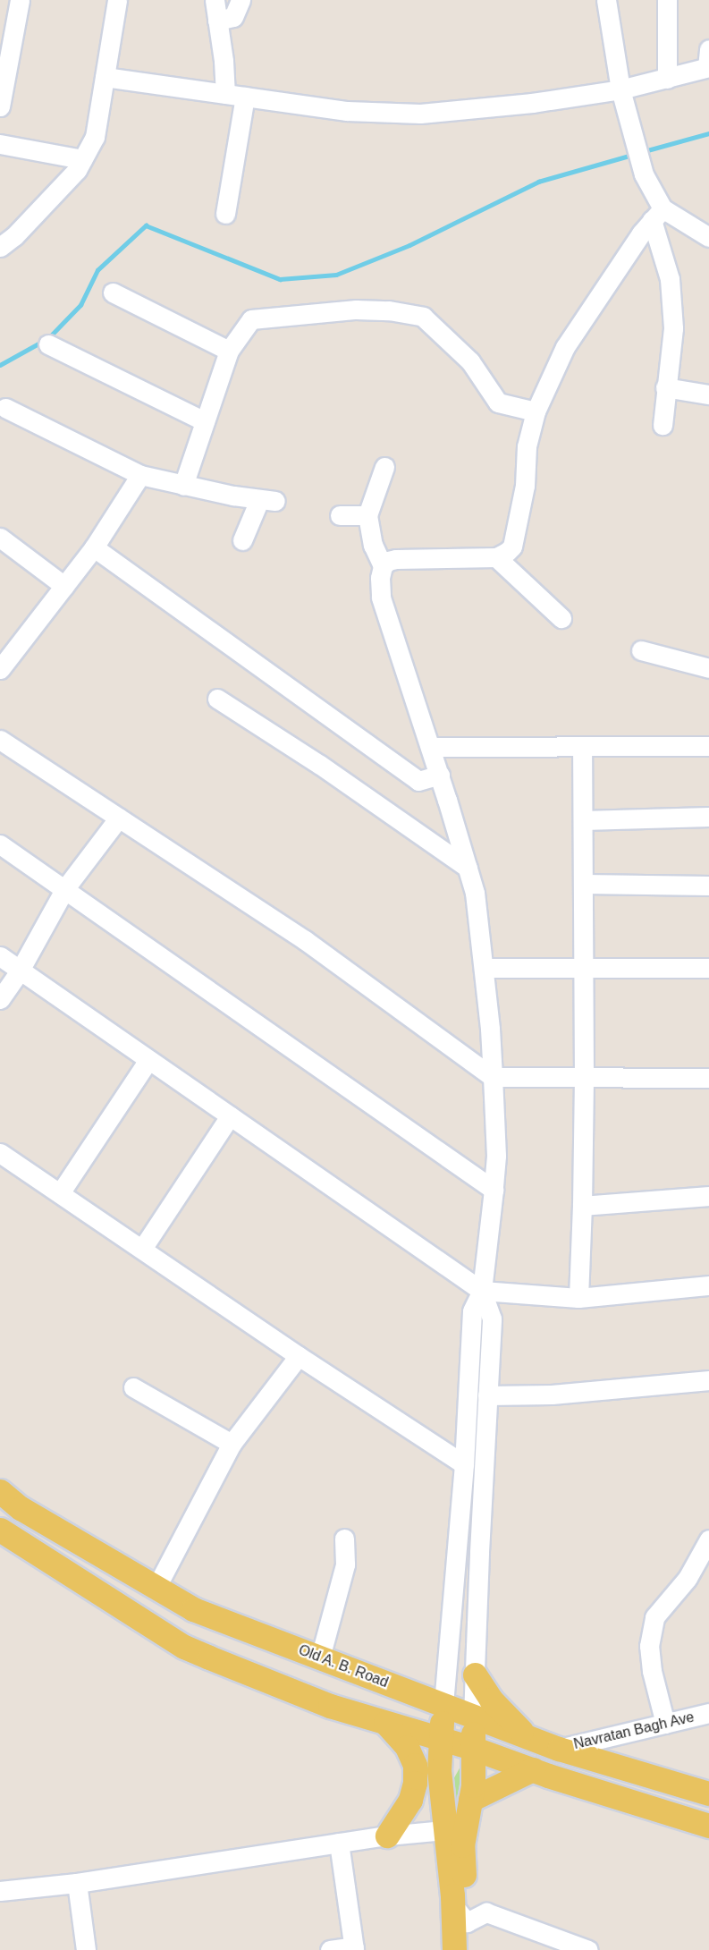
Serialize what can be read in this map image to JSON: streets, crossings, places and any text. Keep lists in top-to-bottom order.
{
  "streets": {
    "main road": ["Old A. B. Road"],
    "street": ["Navratan Bagh Ave"]
  },
  "crossings": [
    ["Old A. B. Road", "Navratan Bagh Ave"]
  ]
}
